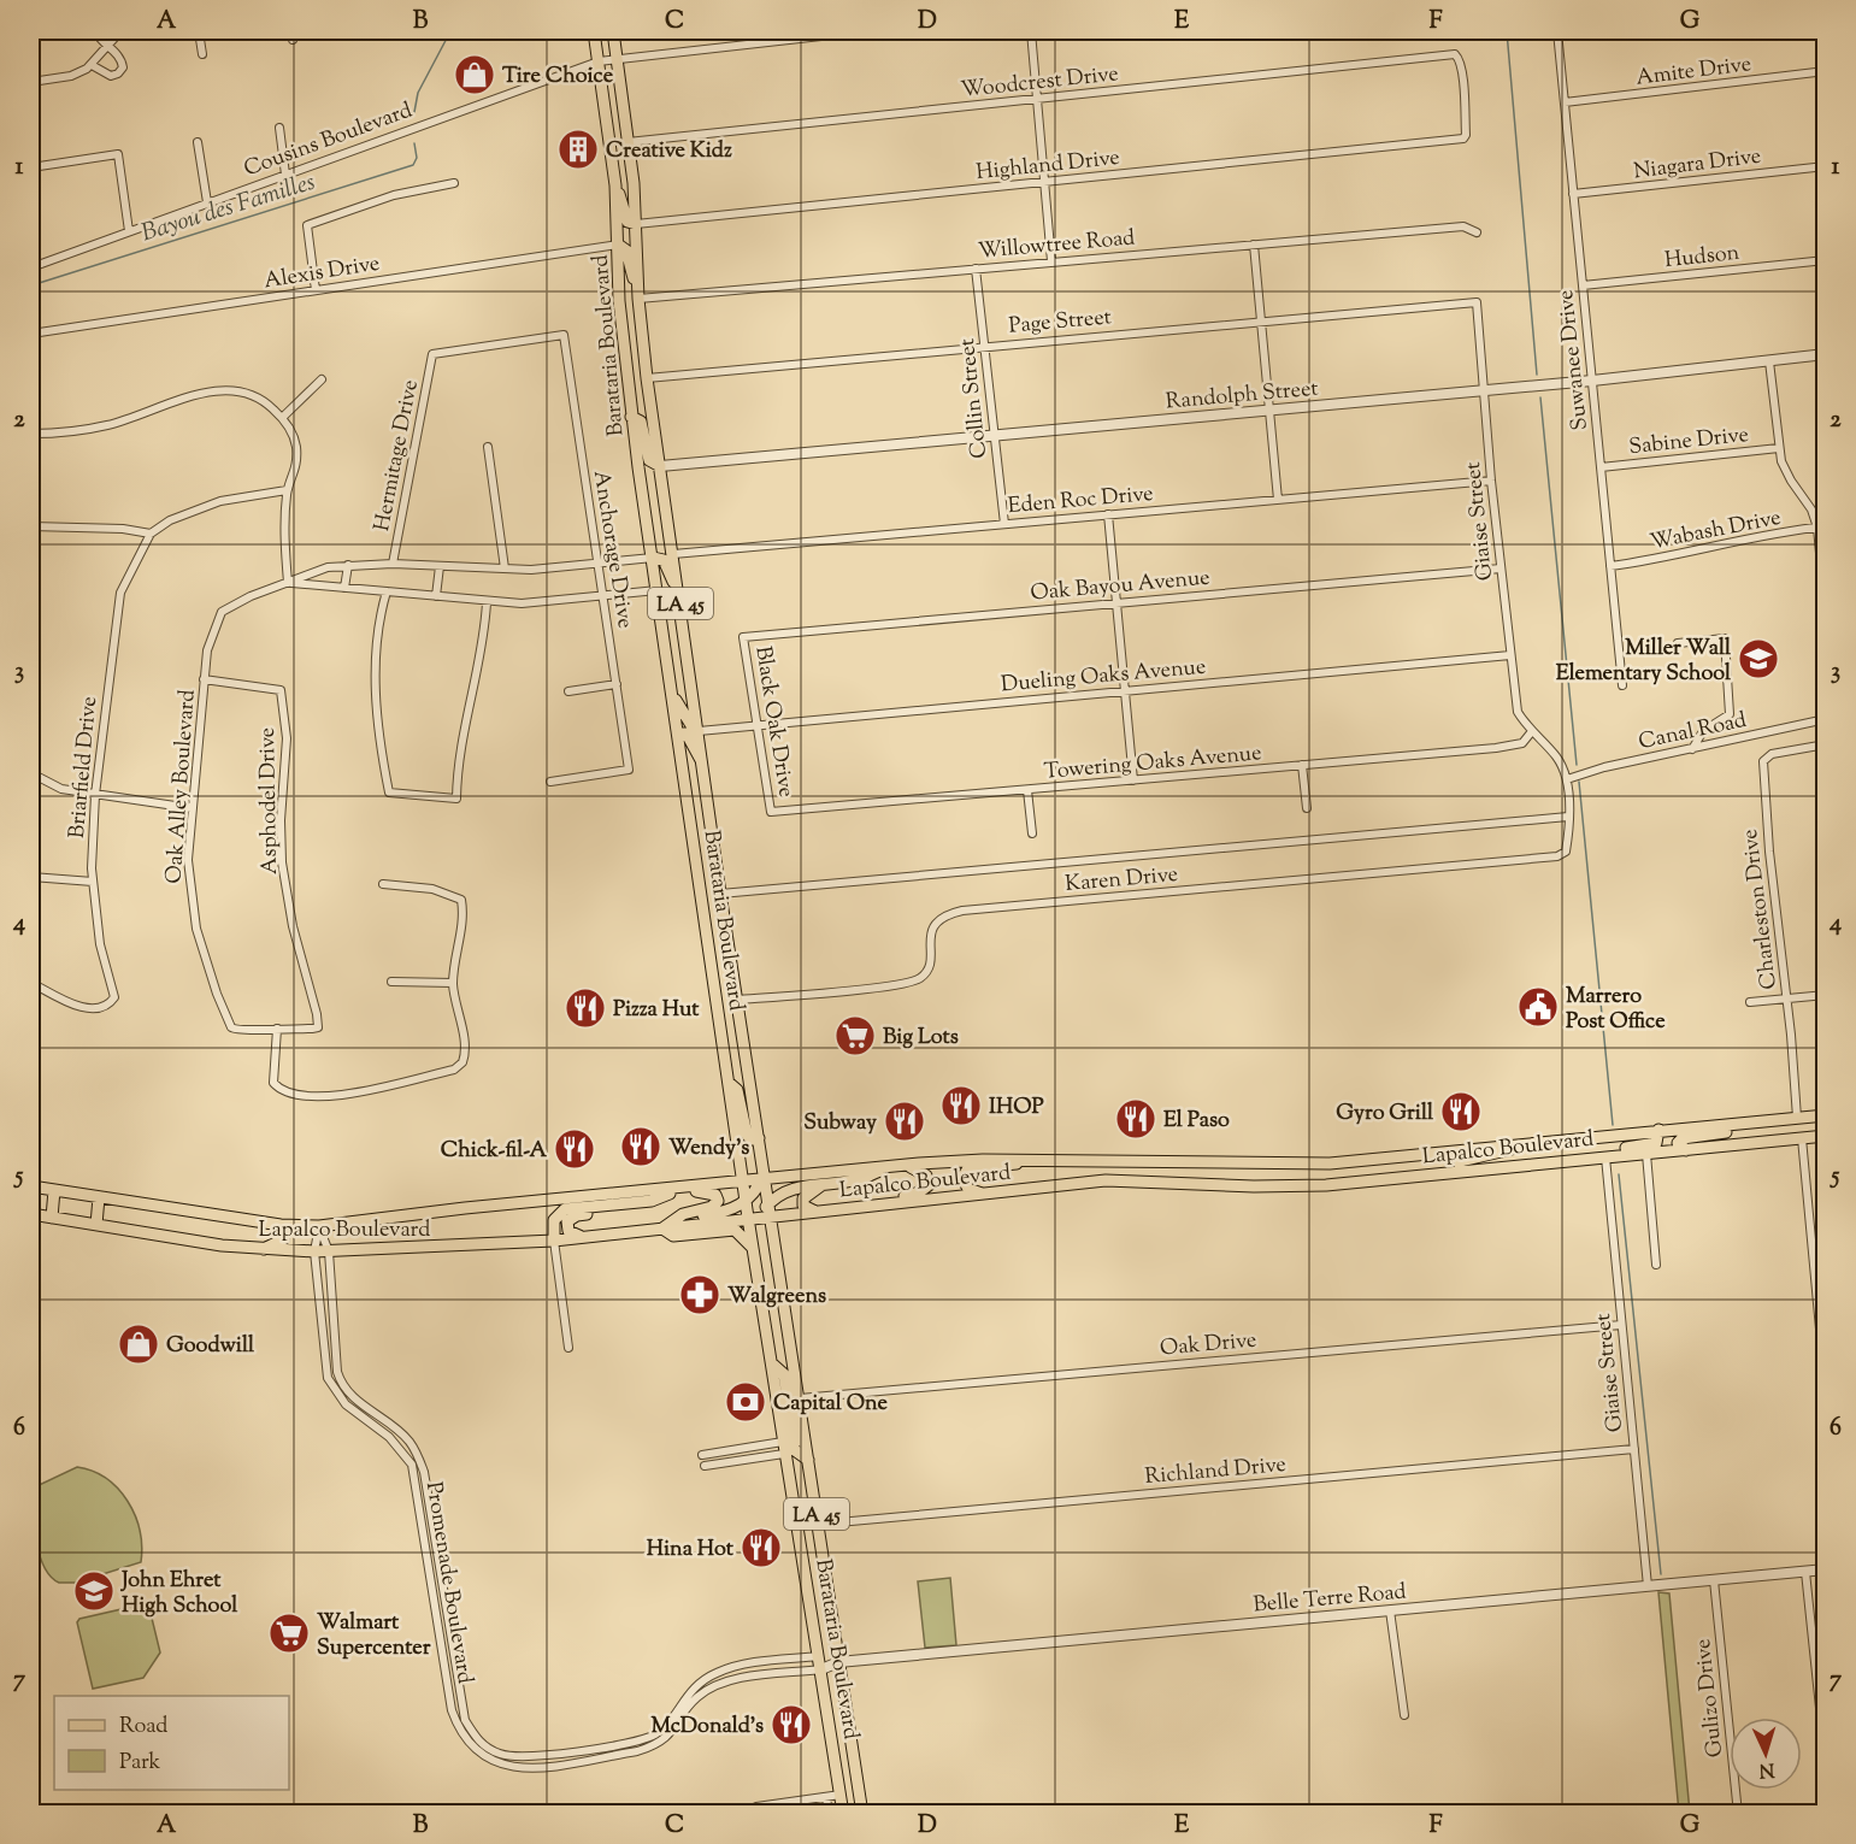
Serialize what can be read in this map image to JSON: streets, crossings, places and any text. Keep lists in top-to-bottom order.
{
  "streets": {
    "main road": ["Barataria Boulevard", "LA 45", "Lapalco Boulevard"],
    "street": [
      "Amite Drive",
      "Woodcrest Drive",
      "Cousins Boulevard",
      "Niagara Drive",
      "Highland Drive",
      "Willowtree Road",
      "Hudson",
      "Alexis Drive",
      "Page Street",
      "Suwanee Drive",
      "Randolph Street",
      "Collin Street",
      "Sabine Drive",
      "Hermitage Drive",
      "Eden Roc Drive",
      "Giaise Street",
      "Wabash Drive",
      "Anchorage Drive",
      "Oak Bayou Avenue",
      "Dueling Oaks Avenue",
      "Black Oak Drive",
      "Canal Road",
      "Towering Oaks Avenue",
      "Briarfield Drive",
      "Oak Alley Boulevard",
      "Asphodel Drive",
      "Karen Drive",
      "Charleston Drive",
      "Oak Drive",
      "Richland Drive",
      "Promenade Boulevard",
      "Belle Terre Road",
      "Gulizo Drive"
    ]
  },
  "crossings": [
    ["Amite Drive", "Suwanee Drive"],
    ["Woodcrest Drive", "Highland Drive"],
    ["Woodcrest Drive", "Barataria Boulevard"],
    ["Cousins Boulevard", "Barataria Boulevard"],
    ["Niagara Drive", "Suwanee Drive"],
    ["Highland Drive", "Barataria Boulevard"],
    ["Willowtree Road", "Barataria Boulevard"],
    ["Willowtree Road", "Collin Street"],
    ["Hudson", "Suwanee Drive"],
    ["Alexis Drive", "Barataria Boulevard"],
    ["Page Street", "Barataria Boulevard"],
    ["Page Street", "Collin Street"],
    ["Page Street", "Giaise Street"],
    ["Barataria Boulevard", "Randolph Street"],
    ["Barataria Boulevard", "Eden Roc Drive"],
    ["Barataria Boulevard", "Dueling Oaks Avenue"],
    ["Barataria Boulevard", "Oak Alley Boulevard"],
    ["Barataria Boulevard", "Karen Drive"],
    ["Barataria Boulevard", "Lapalco Boulevard"],
    ["Barataria Boulevard", "Oak Drive"],
    ["Barataria Boulevard", "Richland Drive"],
    ["Barataria Boulevard", "Promenade Boulevard"],
    ["Barataria Boulevard", "Belle Terre Road"],
    ["Suwanee Drive", "Randolph Street"],
    ["Suwanee Drive", "Sabine Drive"],
    ["Suwanee Drive", "Wabash Drive"],
    ["Randolph Street", "Collin Street"],
    ["Randolph Street", "Giaise Street"],
    ["Collin Street", "Eden Roc Drive"],
    ["Hermitage Drive", "Anchorage Drive"],
    ["Hermitage Drive", "Oak Alley Boulevard"],
    ["Eden Roc Drive", "Giaise Street"],
    ["Giaise Street", "Oak Bayou Avenue"],
    ["Giaise Street", "Dueling Oaks Avenue"],
    ["Giaise Street", "Canal Road"],
    ["Giaise Street", "Towering Oaks Avenue"],
    ["Giaise Street", "Lapalco Boulevard"],
    ["Giaise Street", "Oak Drive"],
    ["Giaise Street", "Richland Drive"],
    ["Giaise Street", "Belle Terre Road"],
    ["Anchorage Drive", "Oak Alley Boulevard"],
    ["Oak Bayou Avenue", "Black Oak Drive"],
    ["Dueling Oaks Avenue", "Black Oak Drive"],
    ["Black Oak Drive", "Towering Oaks Avenue"],
    ["Oak Alley Boulevard", "Asphodel Drive"],
    ["Charleston Drive", "Lapalco Boulevard"],
    ["Lapalco Boulevard", "Promenade Boulevard"],
    ["Belle Terre Road", "Gulizo Drive"]
  ],
  "water": ["Bayou des Familles"],
  "places": {
    "shop": ["Tire Choice", "Goodwill"],
    "building": ["Creative Kidz"],
    "school or university": ["Miller Wall Elementary School", "John Ehret High School"],
    "public building": ["Marrero Post Office"],
    "restaurant": [
      "Pizza Hut",
      "IHOP",
      "Gyro Grill",
      "El Paso",
      "Subway",
      "Wendy's",
      "Chick-fil-A",
      "Hina Hot",
      "McDonald's"
    ],
    "supermarket": ["Big Lots", "Walmart Supercenter"],
    "pharmacy": ["Walgreens"],
    "bank": ["Capital One"]
  },
  "legend": ["Road", "Park"],
  "north": "bottom",
  "grid": {
    "columns": [
      "A",
      "B",
      "C",
      "D",
      "E",
      "F",
      "G"
    ],
    "rows": [
      "1",
      "2",
      "3",
      "4",
      "5",
      "6",
      "7"
    ]
  }
}
